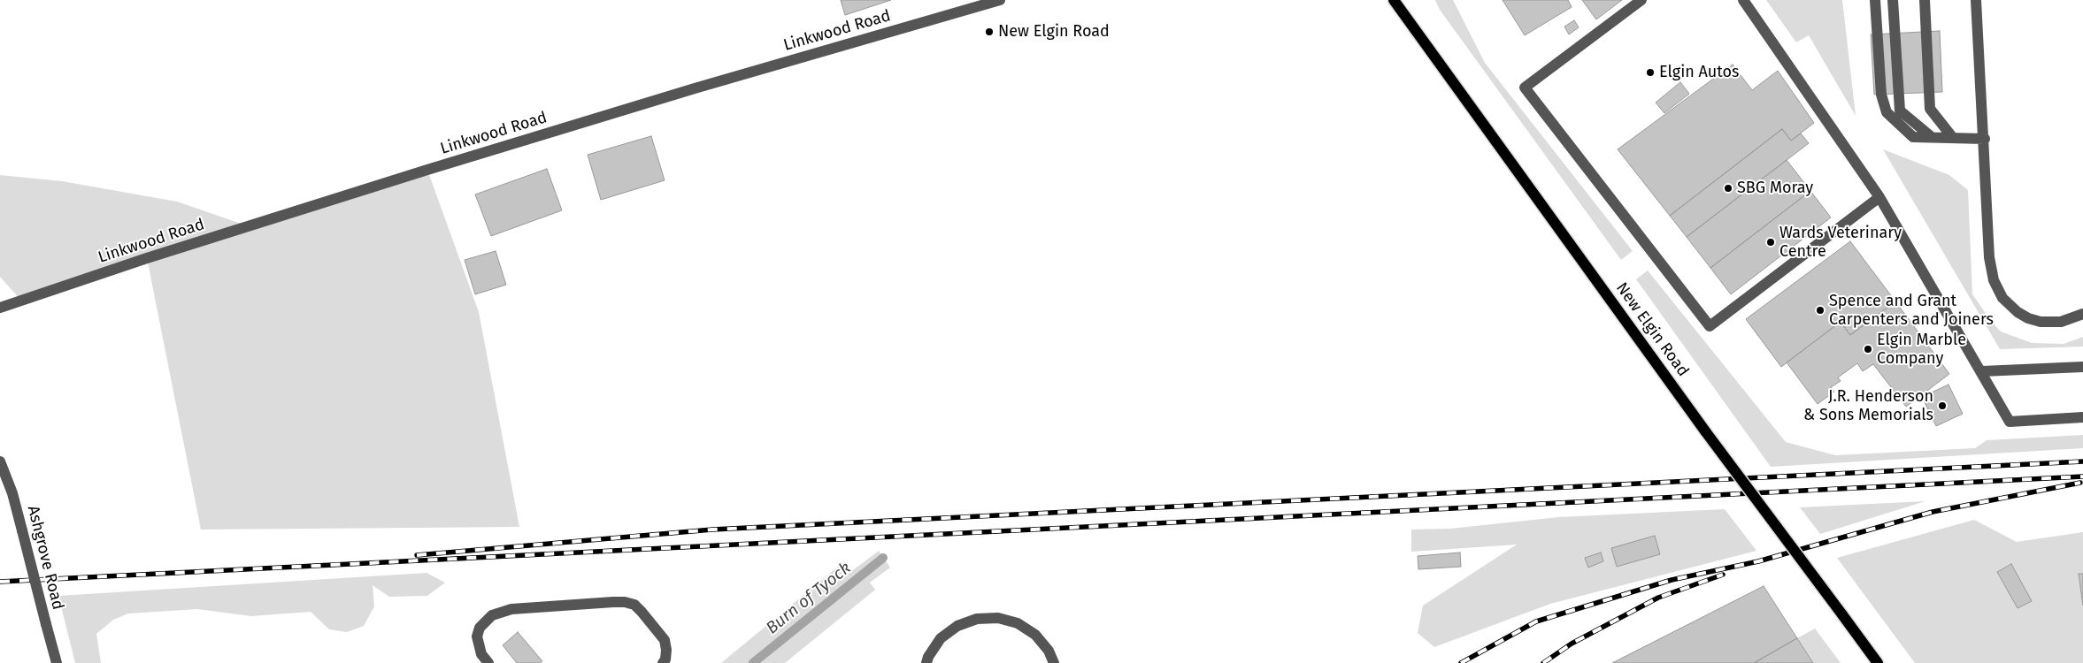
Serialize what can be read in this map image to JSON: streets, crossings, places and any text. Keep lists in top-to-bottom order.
{
  "streets": {
    "main road": ["New Elgin Road"],
    "street": ["Linkwood Road", "Ashgrove Road"]
  },
  "water": ["Burn of Tyock"],
  "places": [
    "New Elgin Road",
    "Elgin Autos",
    "SBG Moray",
    "Wards Veterinary Centre",
    "Spence and Grant Carpenters and Joiners",
    "Elgin Marble Company",
    "J.R. Henderson & Sons Memorials"
  ]
}
